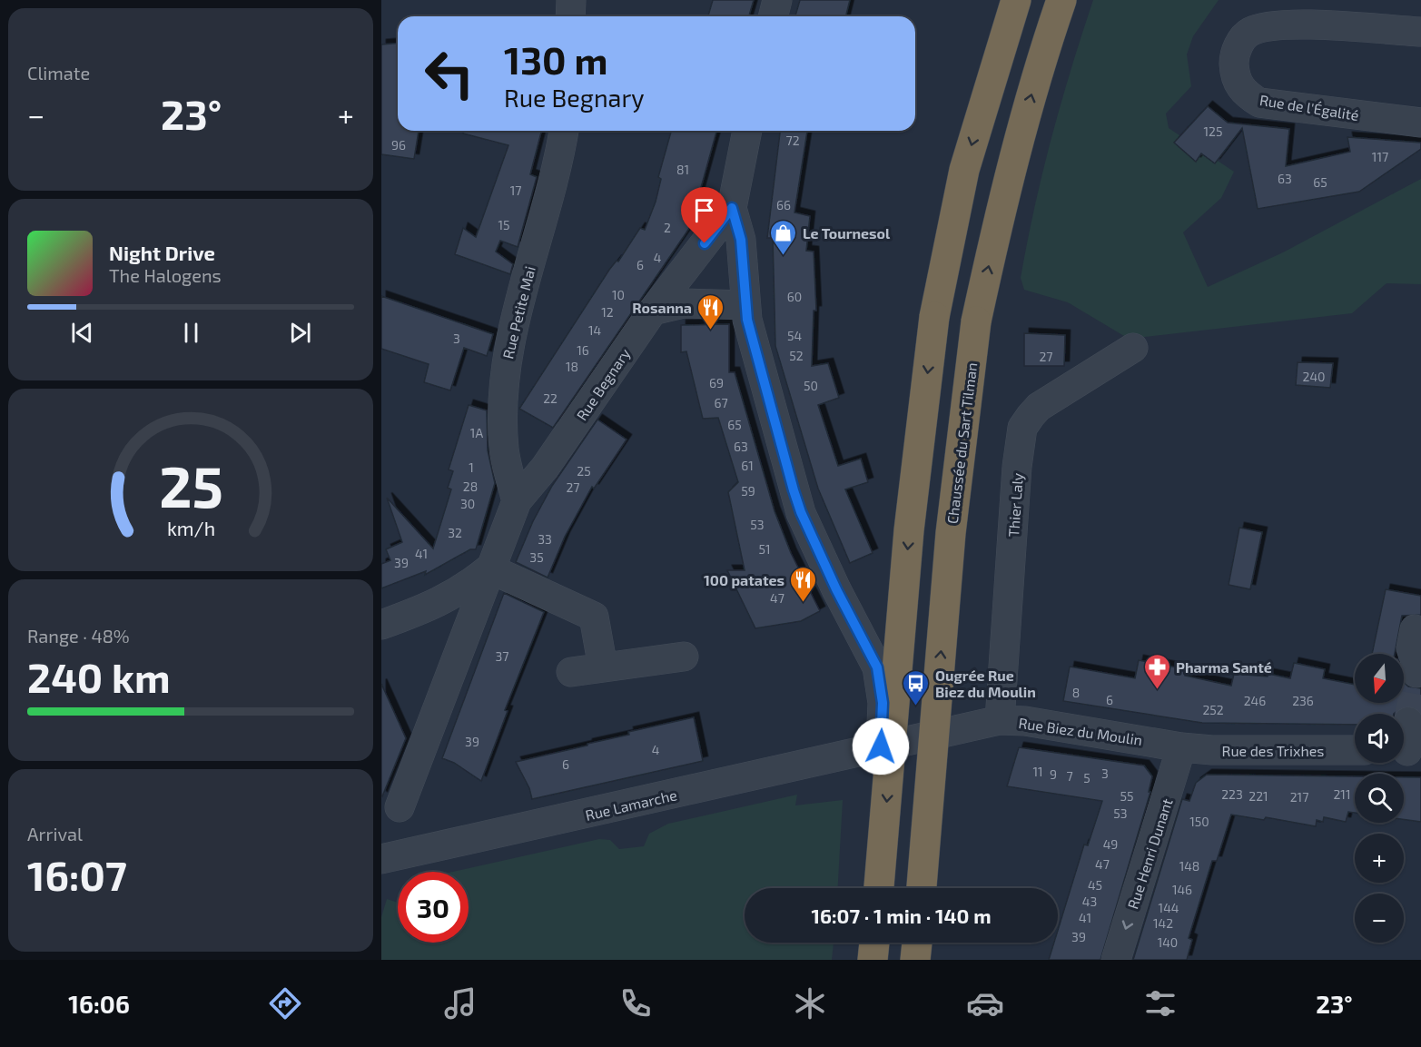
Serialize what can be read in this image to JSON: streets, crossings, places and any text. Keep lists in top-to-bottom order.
{
  "streets": {
    "highway": ["Chaussée du Sart Tilman"],
    "street": [
      "Rue de l'Égalité",
      "Rue Petite Mai",
      "Rue Begnary",
      "Thier Laly",
      "Rue Biez du Moulin",
      "Rue des Trixhes",
      "Rue Lamarche",
      "Rue Henri Dunant"
    ]
  },
  "crossings": [
    ["Rue Petite Mai", "Rue Begnary"],
    ["Thier Laly", "Rue Biez du Moulin"],
    ["Rue Biez du Moulin", "Rue des Trixhes"],
    ["Rue Biez du Moulin", "Rue Lamarche"],
    ["Rue Biez du Moulin", "Rue Henri Dunant"],
    ["Rue des Trixhes", "Rue Henri Dunant"]
  ],
  "one_way": ["Rue Henri Dunant"],
  "places": {
    "shop": ["Le Tournesol"],
    "restaurant": ["Rosanna", "100 patates"],
    "pharmacy": ["Pharma Santé"],
    "bus stop": ["Ougrée Rue Biez du Moulin"]
  },
  "house_numbers": [
    "125",
    "72",
    "96",
    "117",
    "81",
    "63",
    "65",
    "17",
    "66",
    "15",
    "2",
    "4",
    "6",
    "10",
    "60",
    "12",
    "14",
    "54",
    "3",
    "16",
    "52",
    "27",
    "18",
    "240",
    "69",
    "50",
    "22",
    "67",
    "65",
    "1A",
    "63",
    "61",
    "1",
    "25",
    "28",
    "27",
    "59",
    "30",
    "53",
    "32",
    "33",
    "51",
    "41",
    "35",
    "39",
    "47",
    "37",
    "8",
    "6",
    "246",
    "236",
    "252",
    "39",
    "4",
    "6",
    "11",
    "3",
    "9",
    "7",
    "5",
    "223",
    "211",
    "55",
    "221",
    "217",
    "53",
    "150",
    "49",
    "47",
    "148",
    "45",
    "146",
    "43",
    "144",
    "41",
    "142",
    "39",
    "140"
  ],
  "north": "bottom",
  "page": {
    "tile": [
      "Climate",
      ["Range · 48%", "240 km"],
      ["Arrival", "16:07"]
    ],
    "turn": ["130 m", "Rue Begnary"],
    "heat": ["−", "23°", "+"],
    "song": ["Night Drive", "The Halogens"],
    "map_buttons": ["+", "−"],
    "limit": "30",
    "trip": "16:07 · 1 min · 140 m",
    "tabs": ["16:06", "23°"],
    "gauge": ["25", "km/h"]
  }
}
